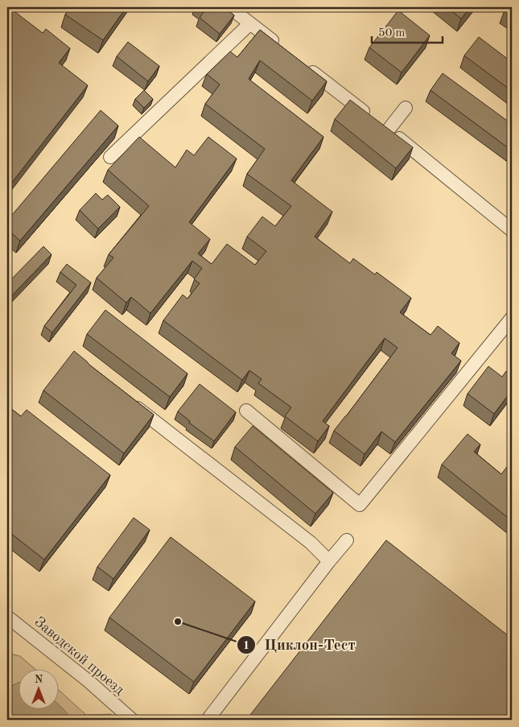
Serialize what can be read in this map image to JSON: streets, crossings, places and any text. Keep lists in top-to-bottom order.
{
  "streets": {
    "street": ["Заводской проезд"]
  },
  "places": ["Циклон-Тест"],
  "scale_bar": "50 m",
  "north": "top"
}
